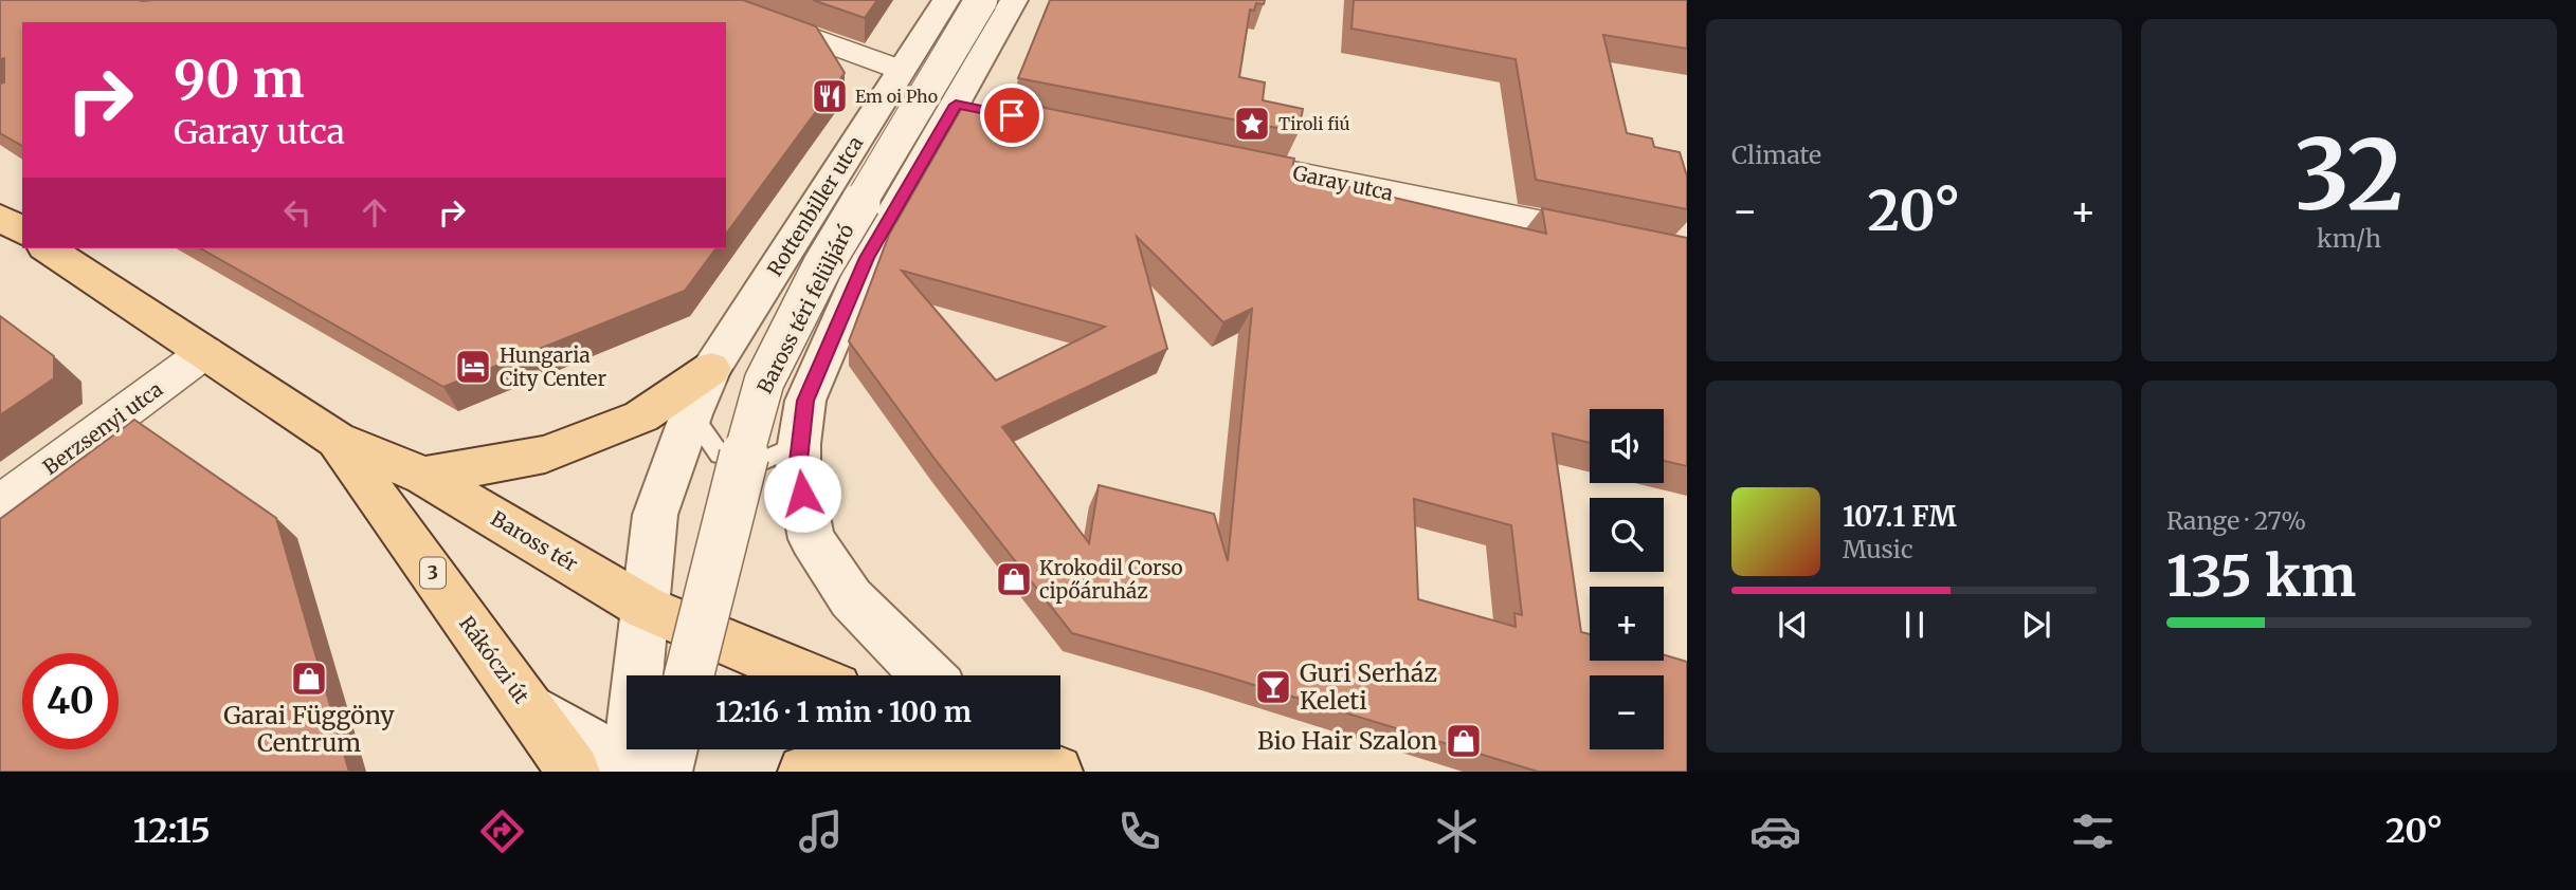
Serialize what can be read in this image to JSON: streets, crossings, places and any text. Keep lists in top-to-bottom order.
{
  "streets": {
    "main road": ["Baross tér", "3", "Rákóczi út"],
    "street": [
      "Garay utca",
      "Rottenbiller utca",
      "Baross téri felüljáró",
      "Berzsenyi utca"
    ]
  },
  "crossings": [
    ["Rottenbiller utca", "Baross tér"],
    ["Berzsenyi utca", "Rákóczi út"],
    ["Baross tér", "Rákóczi út"]
  ],
  "places": {
    "restaurant": ["Em oi Pho"],
    "place": ["Tiroli fiú"],
    "hotel": ["Hungaria City Center"],
    "shop": ["Krokodil Corso cipőáruház", "Garai Függöny Centrum", "Bio Hair Szalon"],
    "bar": ["Guri Serház Keleti"]
  },
  "page": {
    "tile": [
      "Climate",
      ["32", "km/h"],
      ["Range · 27%", "135 km"]
    ],
    "turn": ["90 m", "Garay utca"],
    "heat": ["−", "20°", "+"],
    "map_buttons": ["+", "−"],
    "song": ["107.1 FM", "Music"],
    "limit": "40",
    "trip": "12:16 · 1 min · 100 m",
    "tabs": ["12:15", "20°"]
  }
}
